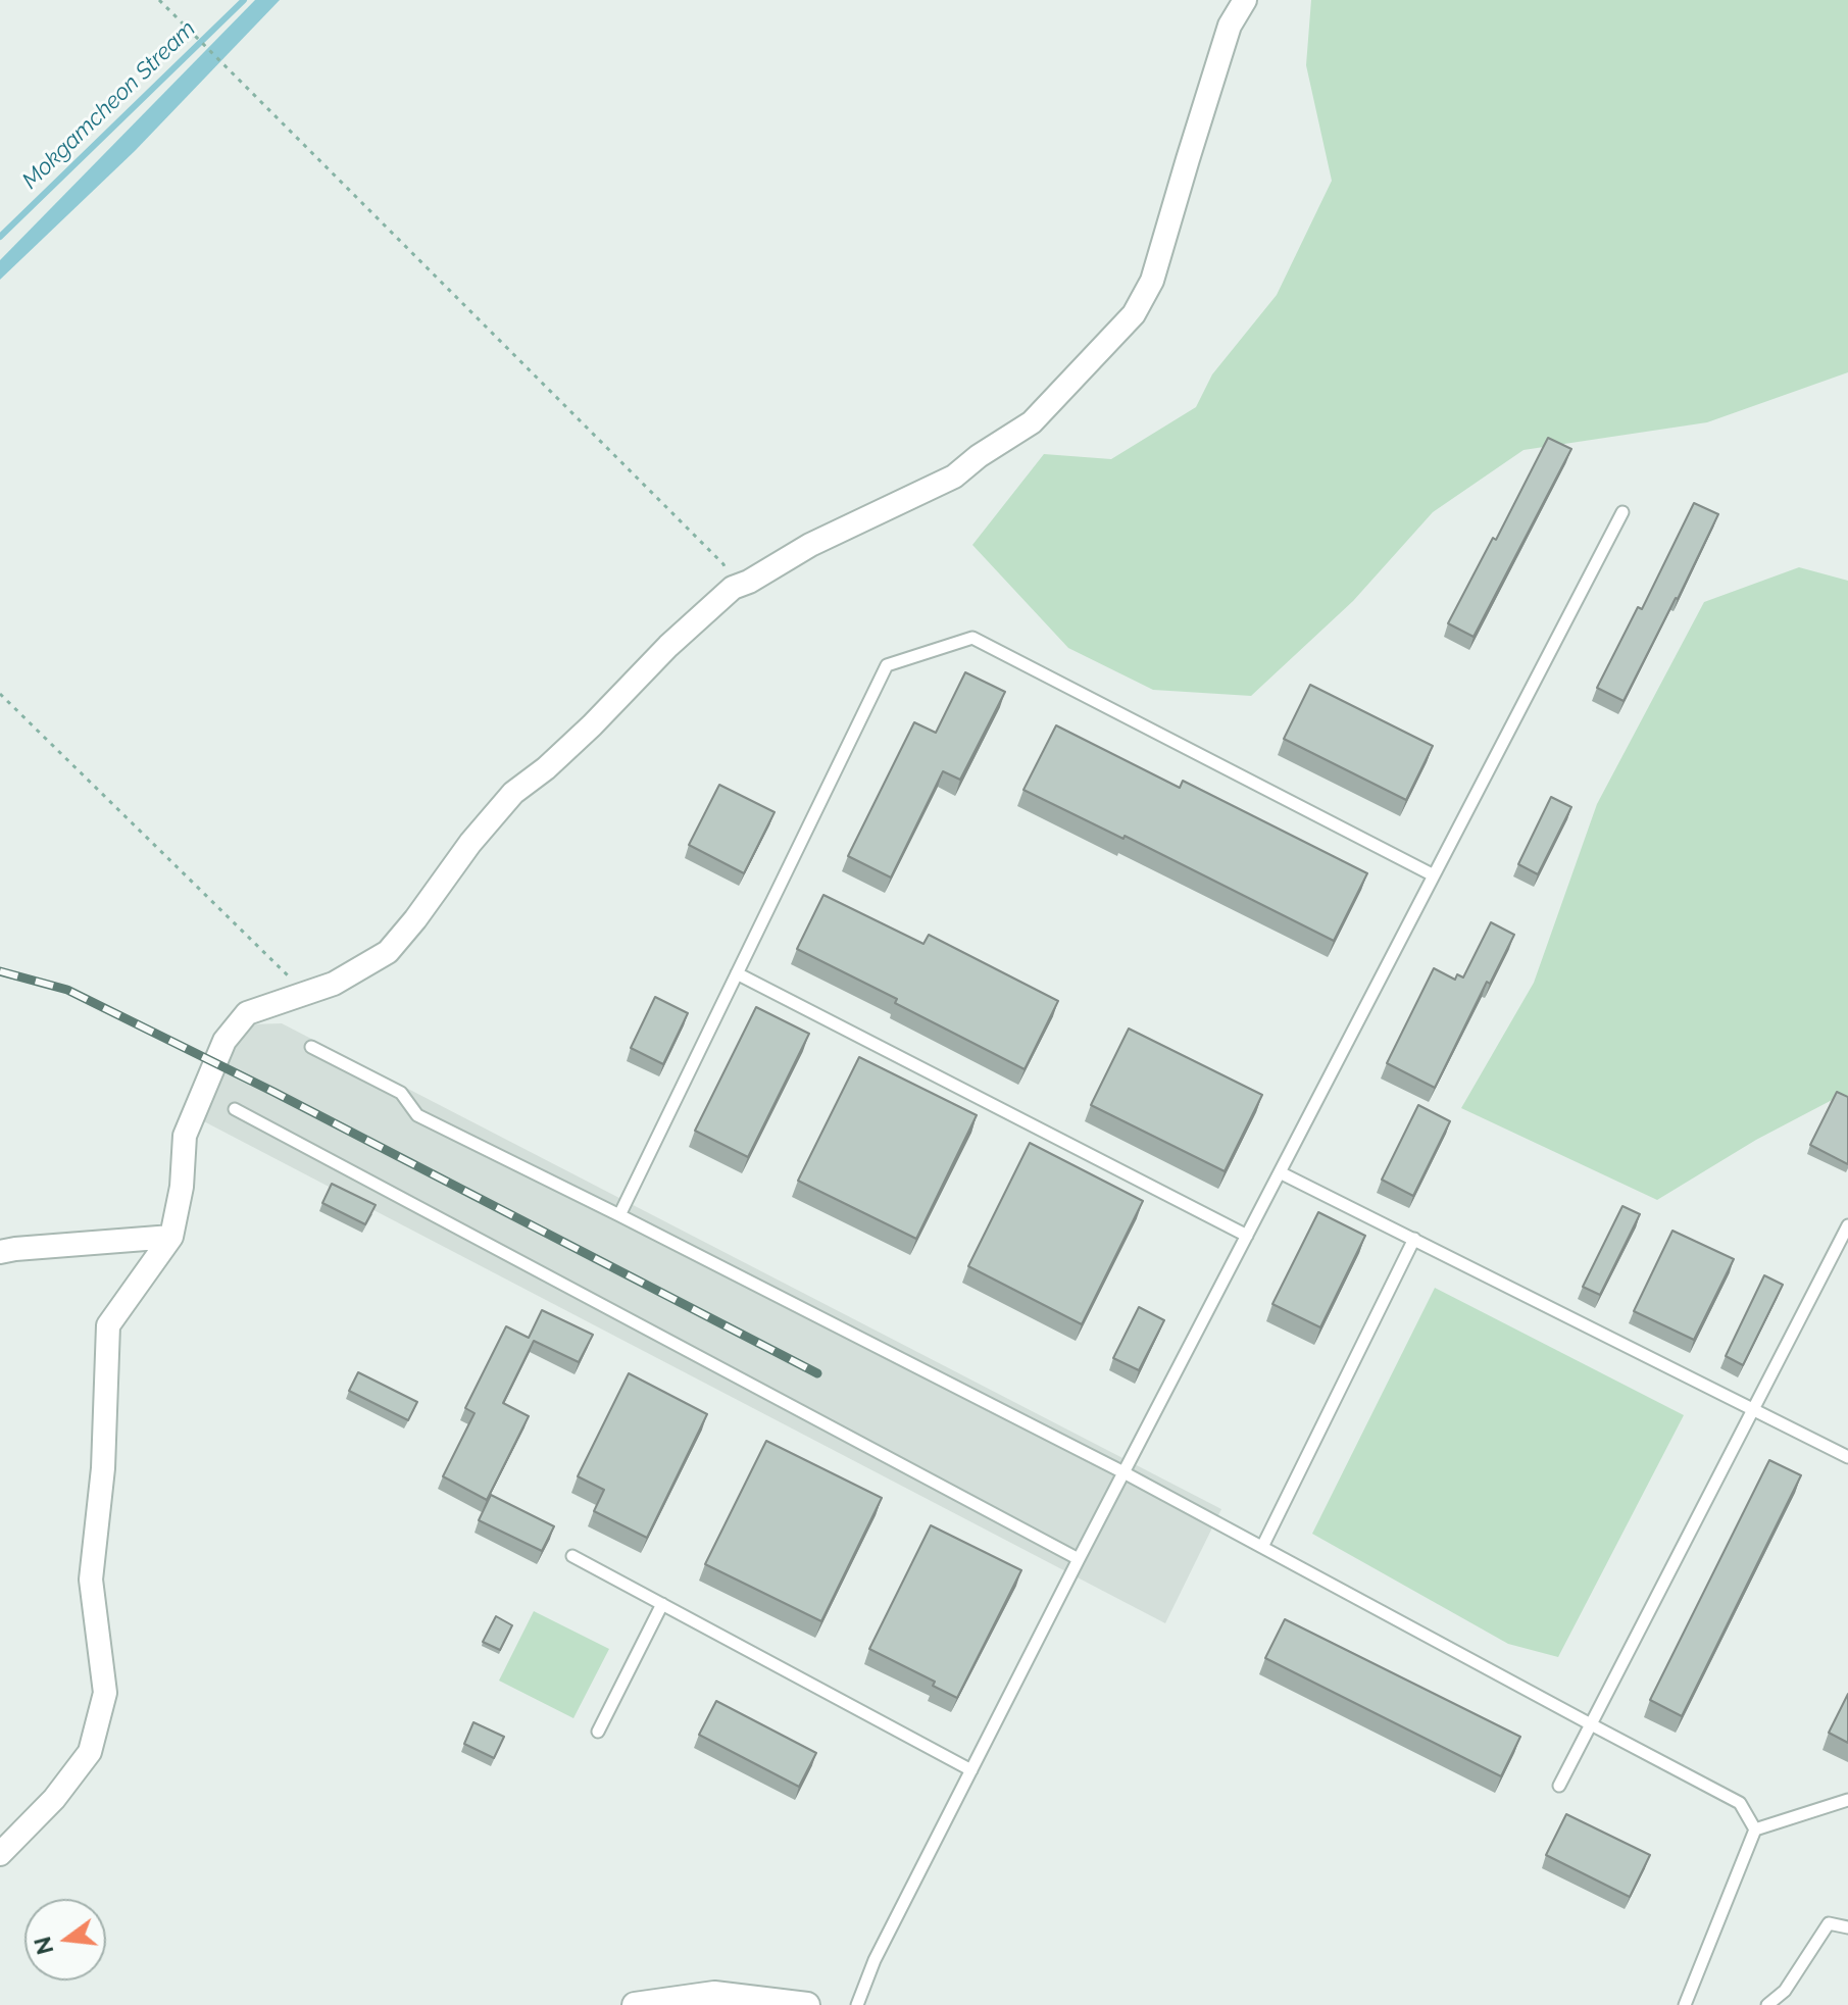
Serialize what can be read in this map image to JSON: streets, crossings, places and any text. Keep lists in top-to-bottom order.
{
  "water": ["Mokgamcheon Stream"],
  "north": "left"
}
